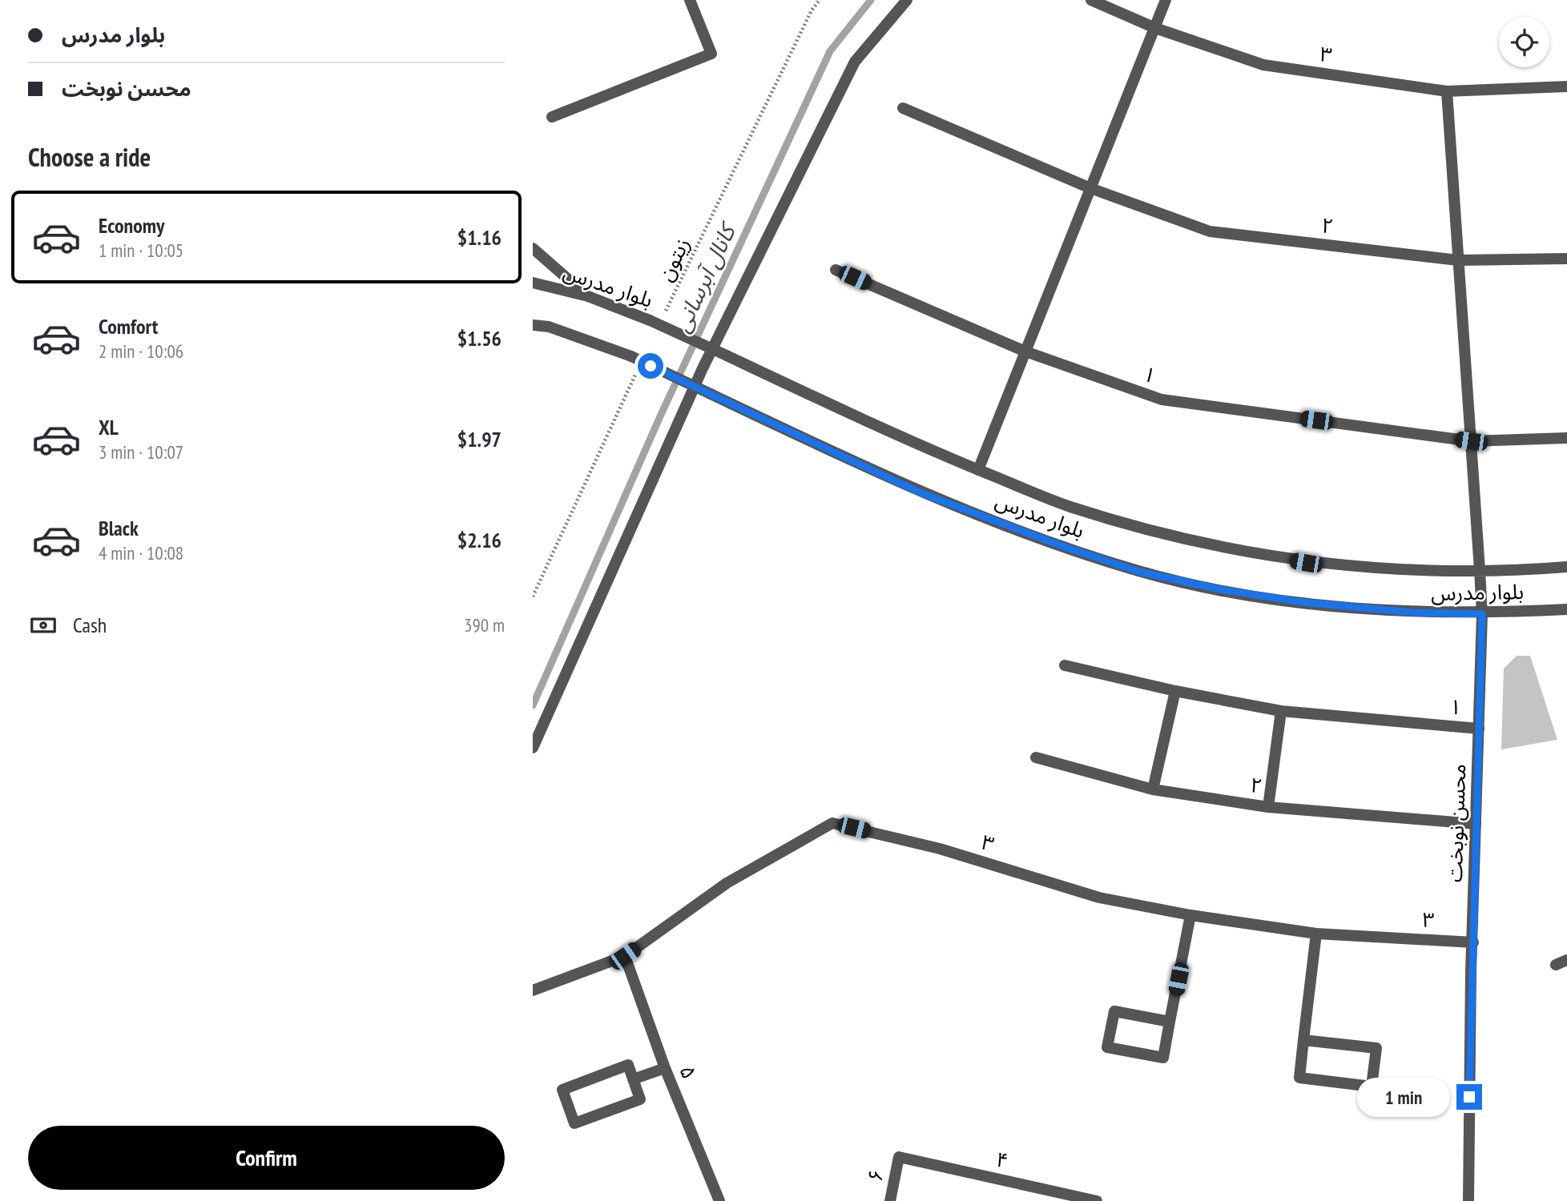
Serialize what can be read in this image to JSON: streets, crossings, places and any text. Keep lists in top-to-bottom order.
{
  "streets": {
    "street": [
      "۳",
      "۲",
      "بلوار مدرس",
      "۱",
      "محسن نوبخت",
      "۵",
      "۴",
      "۶"
    ],
    "path": ["زیتون"]
  },
  "crossings": [
    ["۳", "محسن نوبخت"],
    ["۳", "۵"],
    ["۲", "محسن نوبخت"],
    ["زیتون", "بلوار مدرس"],
    ["بلوار مدرس", "محسن نوبخت"],
    ["۱", "محسن نوبخت"],
    ["۴", "۶"]
  ],
  "water": ["کانال آبرسانی"],
  "page": {
    "banner": ["بلوار مدرس", "محسن نوبخت"],
    "heading": "Choose a ride",
    "list": [
      {
        "name": "Economy",
        "note": "1 min · 10:05",
        "value": "$1.16"
      },
      {
        "name": "Comfort",
        "note": "2 min · 10:06",
        "value": "$1.56"
      },
      {
        "name": "XL",
        "note": "3 min · 10:07",
        "value": "$1.97"
      },
      {
        "name": "Black",
        "note": "4 min · 10:08",
        "value": "$2.16"
      }
    ],
    "pay": ["Cash", "390 m"],
    "bubble": "1 min",
    "buttons": "Confirm"
  }
}
